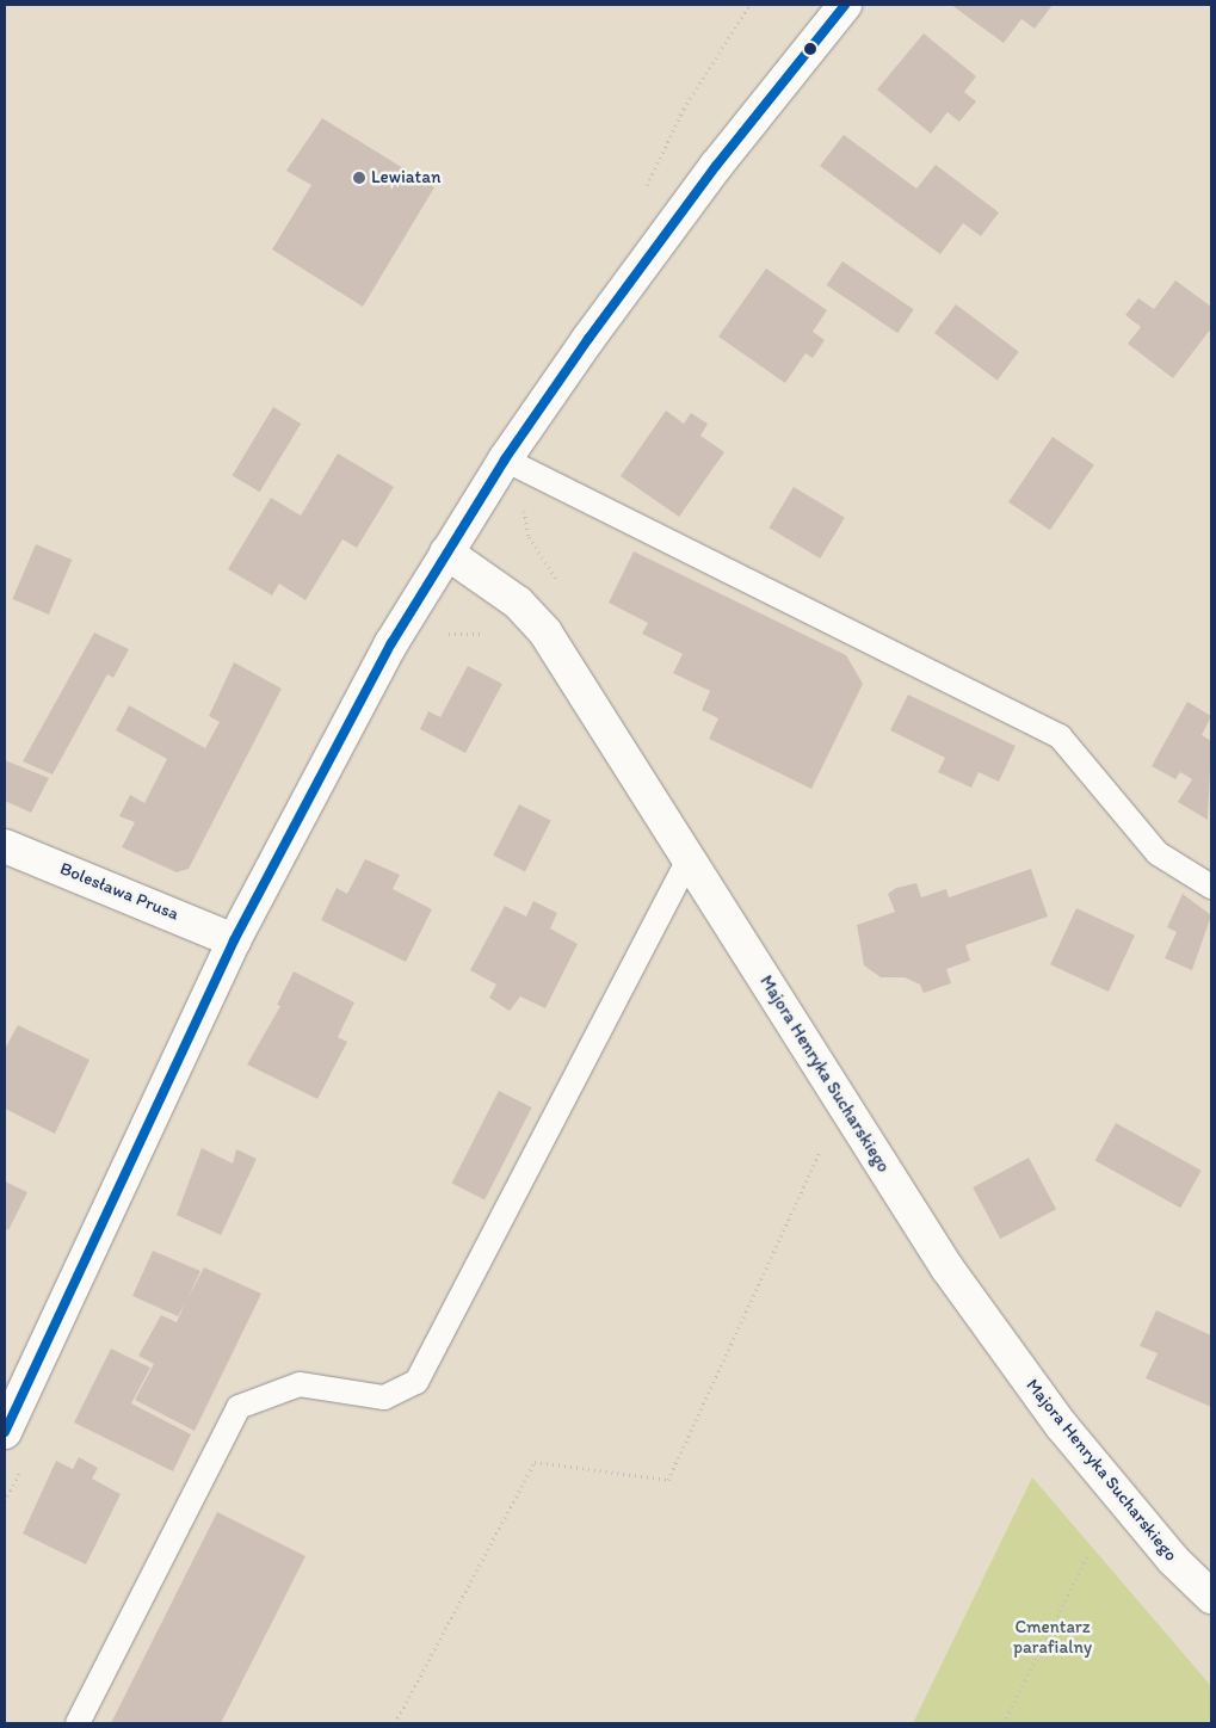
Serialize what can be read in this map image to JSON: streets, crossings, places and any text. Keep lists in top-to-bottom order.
{
  "streets": {
    "main road": ["Bolesława Prusa", "Majora Henryka Sucharskiego"]
  },
  "parks": ["Cmentarz parafialny"],
  "places": ["Lewiatan"]
}
